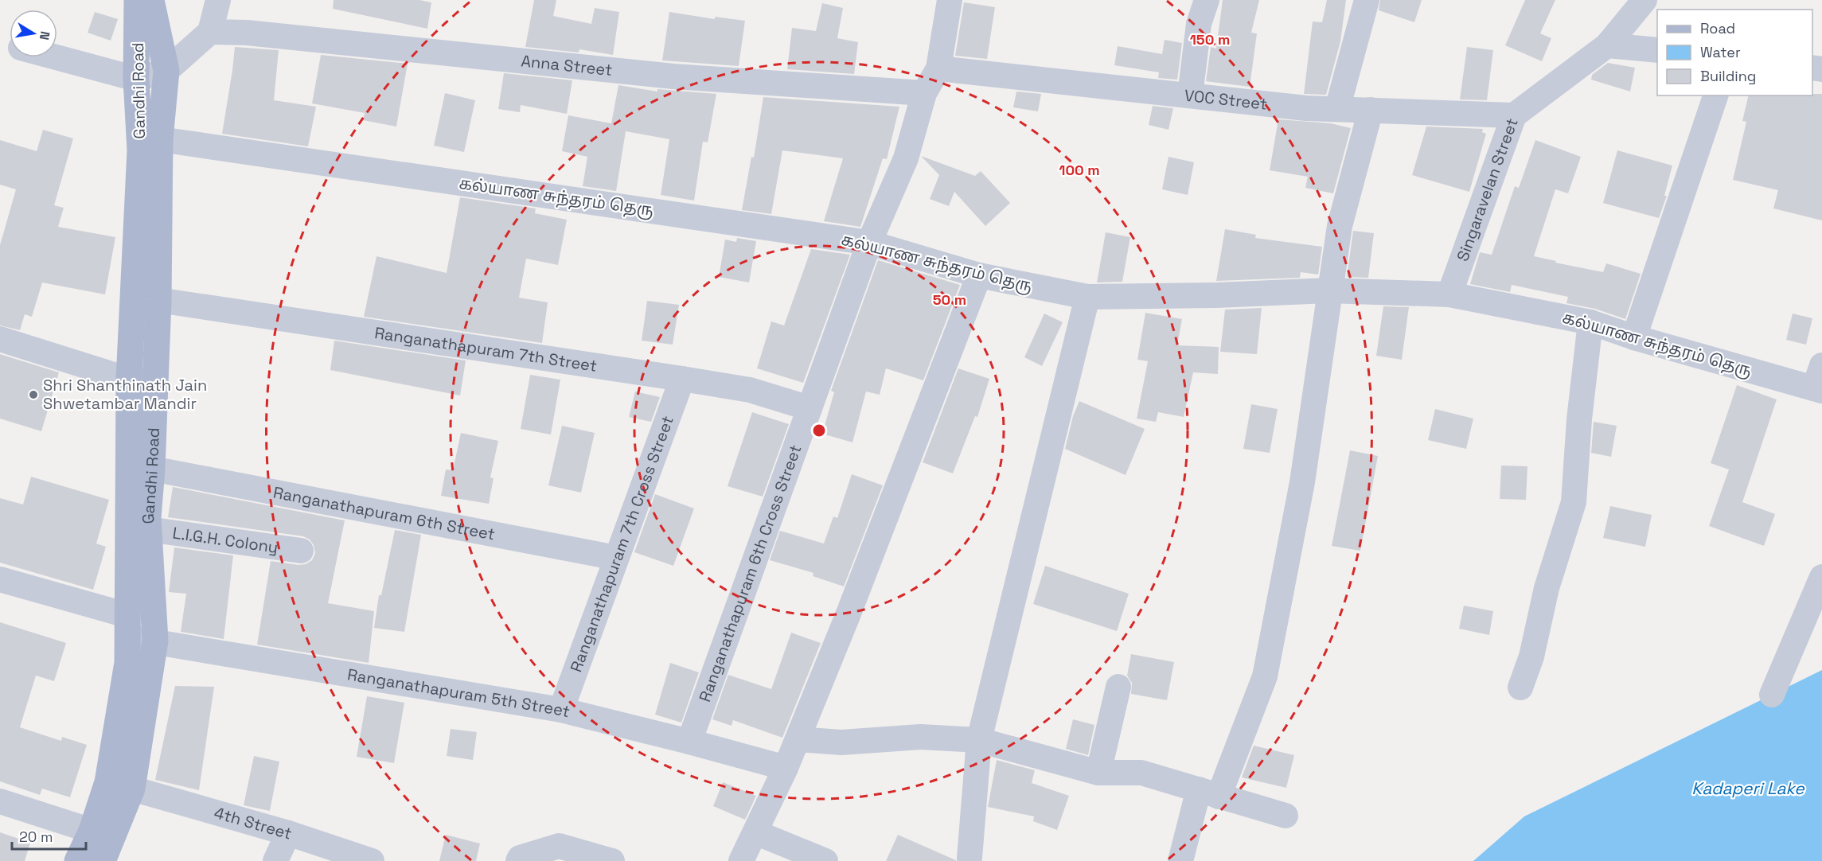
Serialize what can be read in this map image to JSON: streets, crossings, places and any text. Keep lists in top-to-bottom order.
{
  "streets": {
    "main road": ["Gandhi Road"],
    "street": [
      "Anna Street",
      "VOC Street",
      "Singaravelan Street",
      "கல்யாண சுந்தரம் தெரு",
      "Ranganathapuram 7th Street",
      "Ranganathapuram 6th Street",
      "L.I.G.H. Colony",
      "Ranganathapuram 7th Cross Street",
      "Ranganathapuram 6th Cross Street",
      "Ranganathapuram 5th Street",
      "4th Street"
    ]
  },
  "crossings": [
    ["Anna Street", "Ranganathapuram 6th Cross Street"],
    ["Gandhi Road", "கல்யாண சுந்தரம் தெரு"],
    ["Gandhi Road", "Ranganathapuram 7th Street"],
    ["Gandhi Road", "Ranganathapuram 6th Street"],
    ["Gandhi Road", "L.I.G.H. Colony"],
    ["Gandhi Road", "Ranganathapuram 5th Street"],
    ["Gandhi Road", "4th Street"],
    ["VOC Street", "Singaravelan Street"],
    ["VOC Street", "Ranganathapuram 6th Cross Street"],
    ["Singaravelan Street", "கல்யாண சுந்தரம் தெரு"],
    ["கல்யாண சுந்தரம் தெரு", "Ranganathapuram 6th Cross Street"],
    ["Ranganathapuram 7th Street", "Ranganathapuram 7th Cross Street"],
    ["Ranganathapuram 7th Street", "Ranganathapuram 6th Cross Street"],
    ["Ranganathapuram 6th Street", "Ranganathapuram 7th Cross Street"],
    ["Ranganathapuram 7th Cross Street", "Ranganathapuram 5th Street"],
    ["Ranganathapuram 6th Cross Street", "Ranganathapuram 5th Street"]
  ],
  "water": ["Kadaperi Lake"],
  "places": ["Shri Shanthinath Jain Shwetambar Mandir"],
  "legend": ["Road", "Water", "Building"],
  "scale_bar": "20 m",
  "north": "right",
  "rings": ["150 m", "100 m", "50 m"]
}
